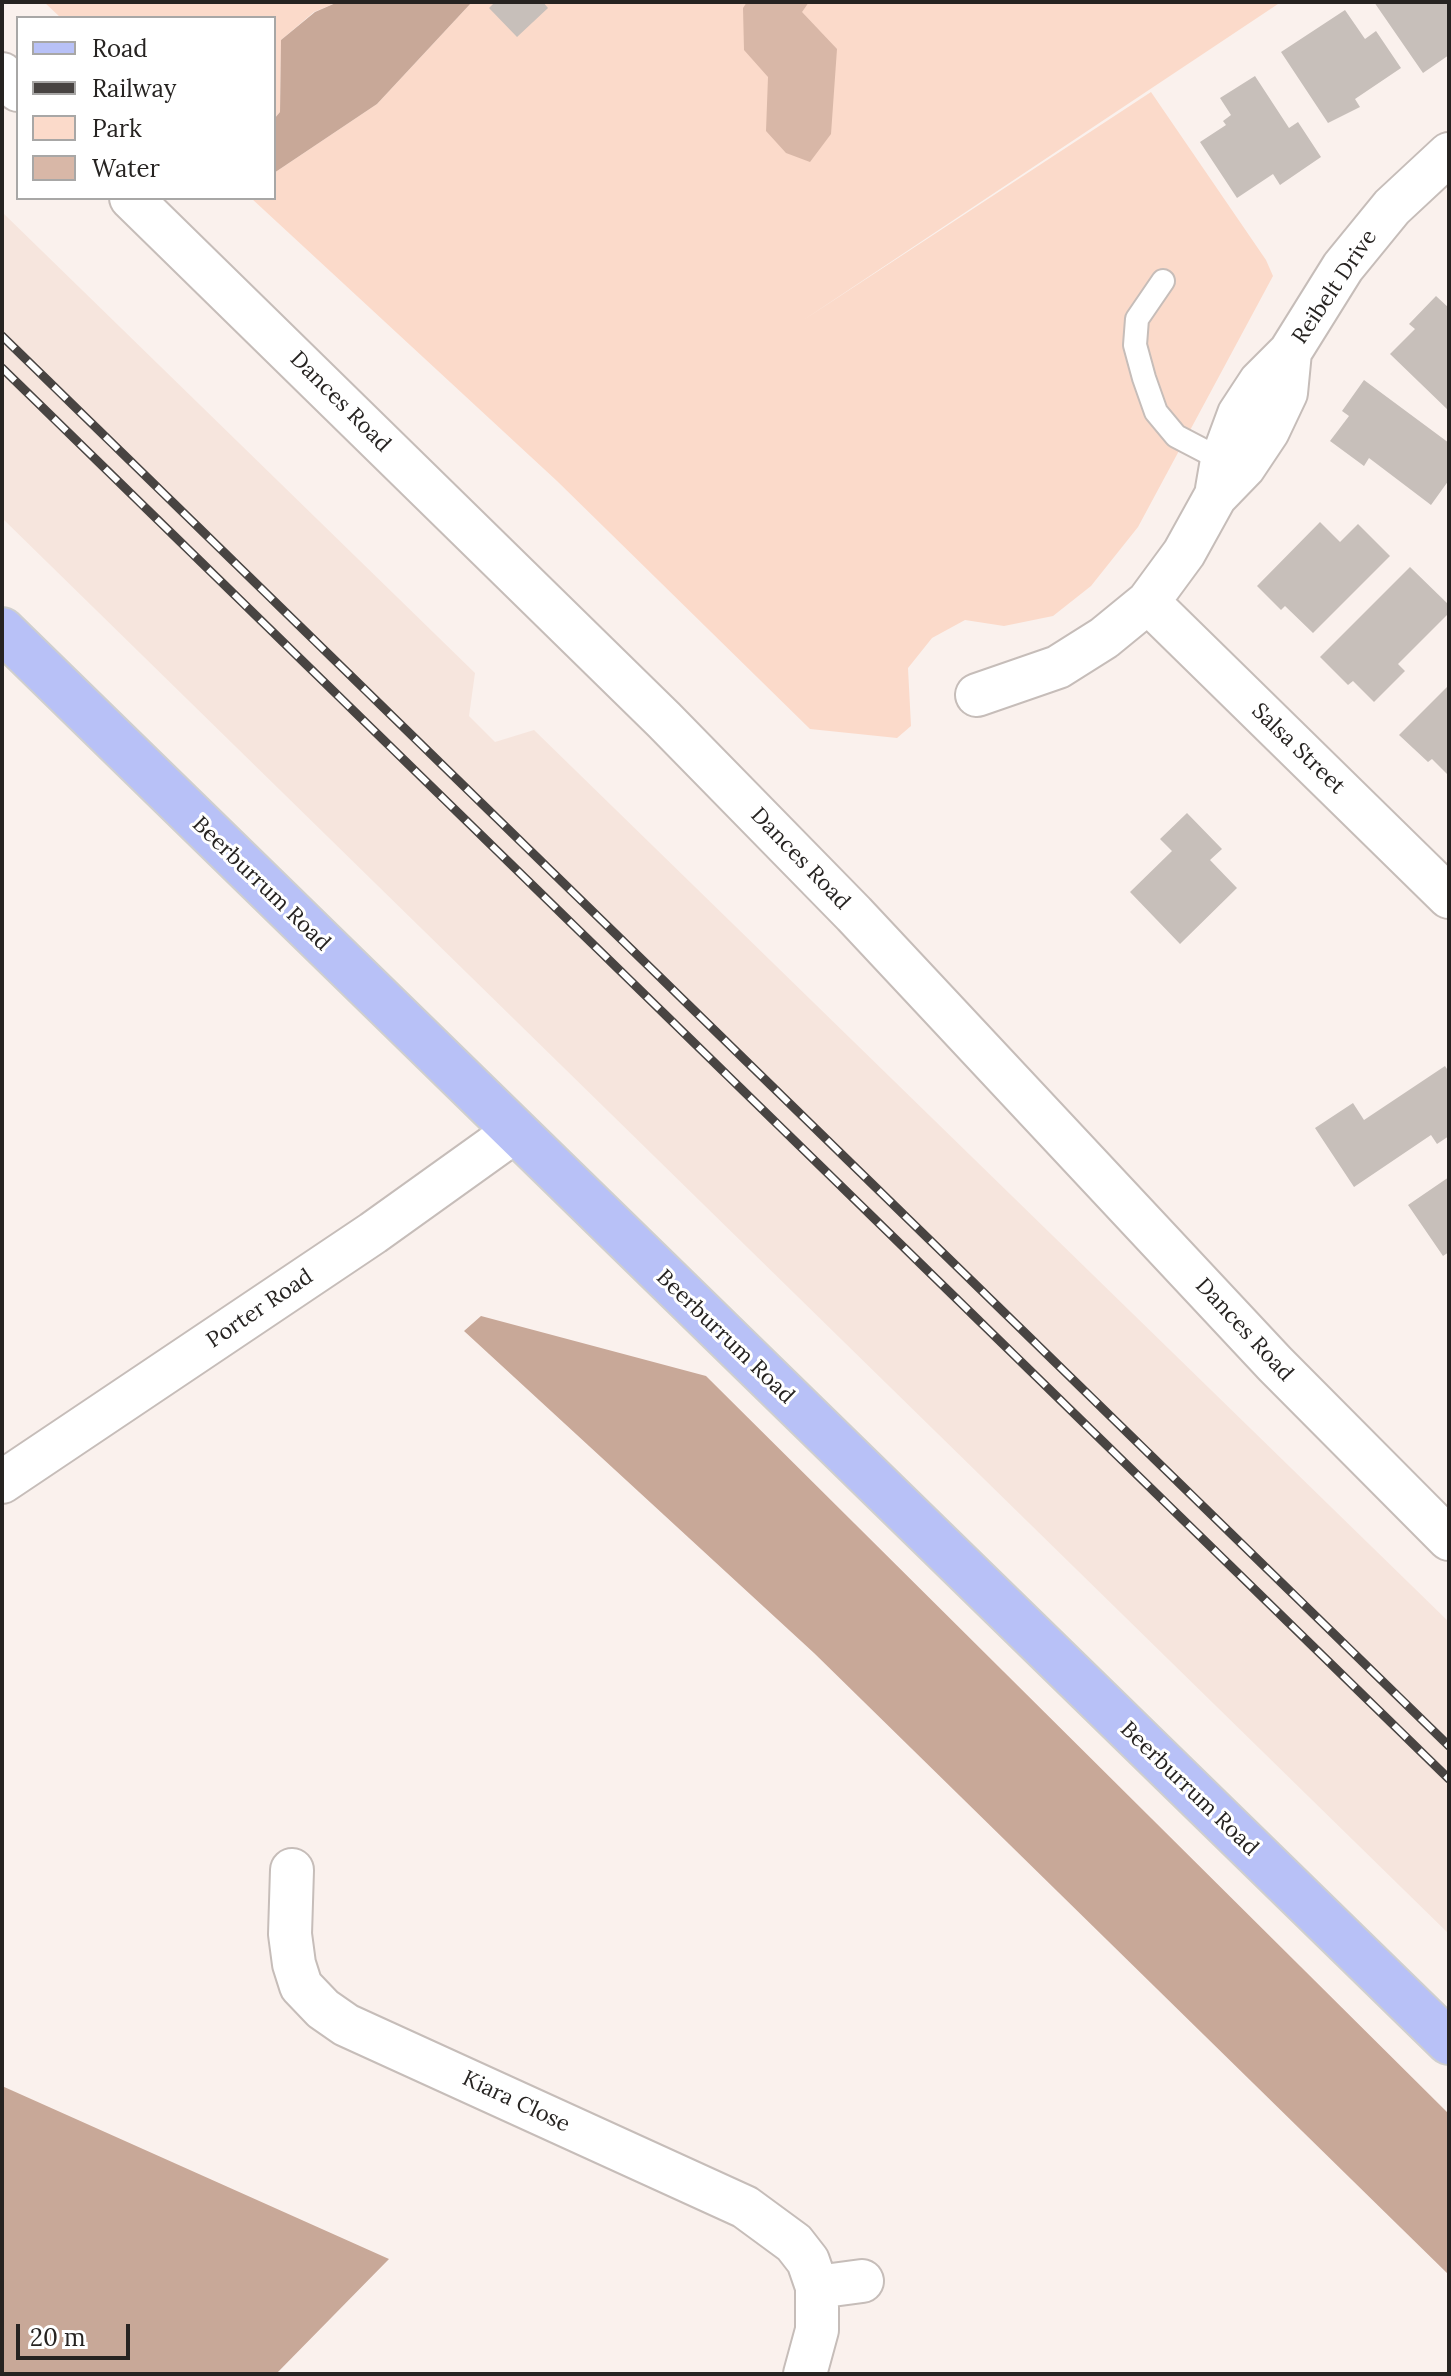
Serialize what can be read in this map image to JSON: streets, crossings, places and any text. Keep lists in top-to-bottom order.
{
  "streets": {
    "main road": ["Beerburrum Road"],
    "street": [
      "Reibelt Drive",
      "Dances Road",
      "Salsa Street",
      "Porter Road",
      "Kiara Close"
    ]
  },
  "crossings": [
    ["Reibelt Drive", "Salsa Street"],
    ["Beerburrum Road", "Porter Road"]
  ],
  "legend": [
    "Road",
    "Railway",
    "Park",
    "Water"
  ],
  "scale_bar": "20 m"
}
